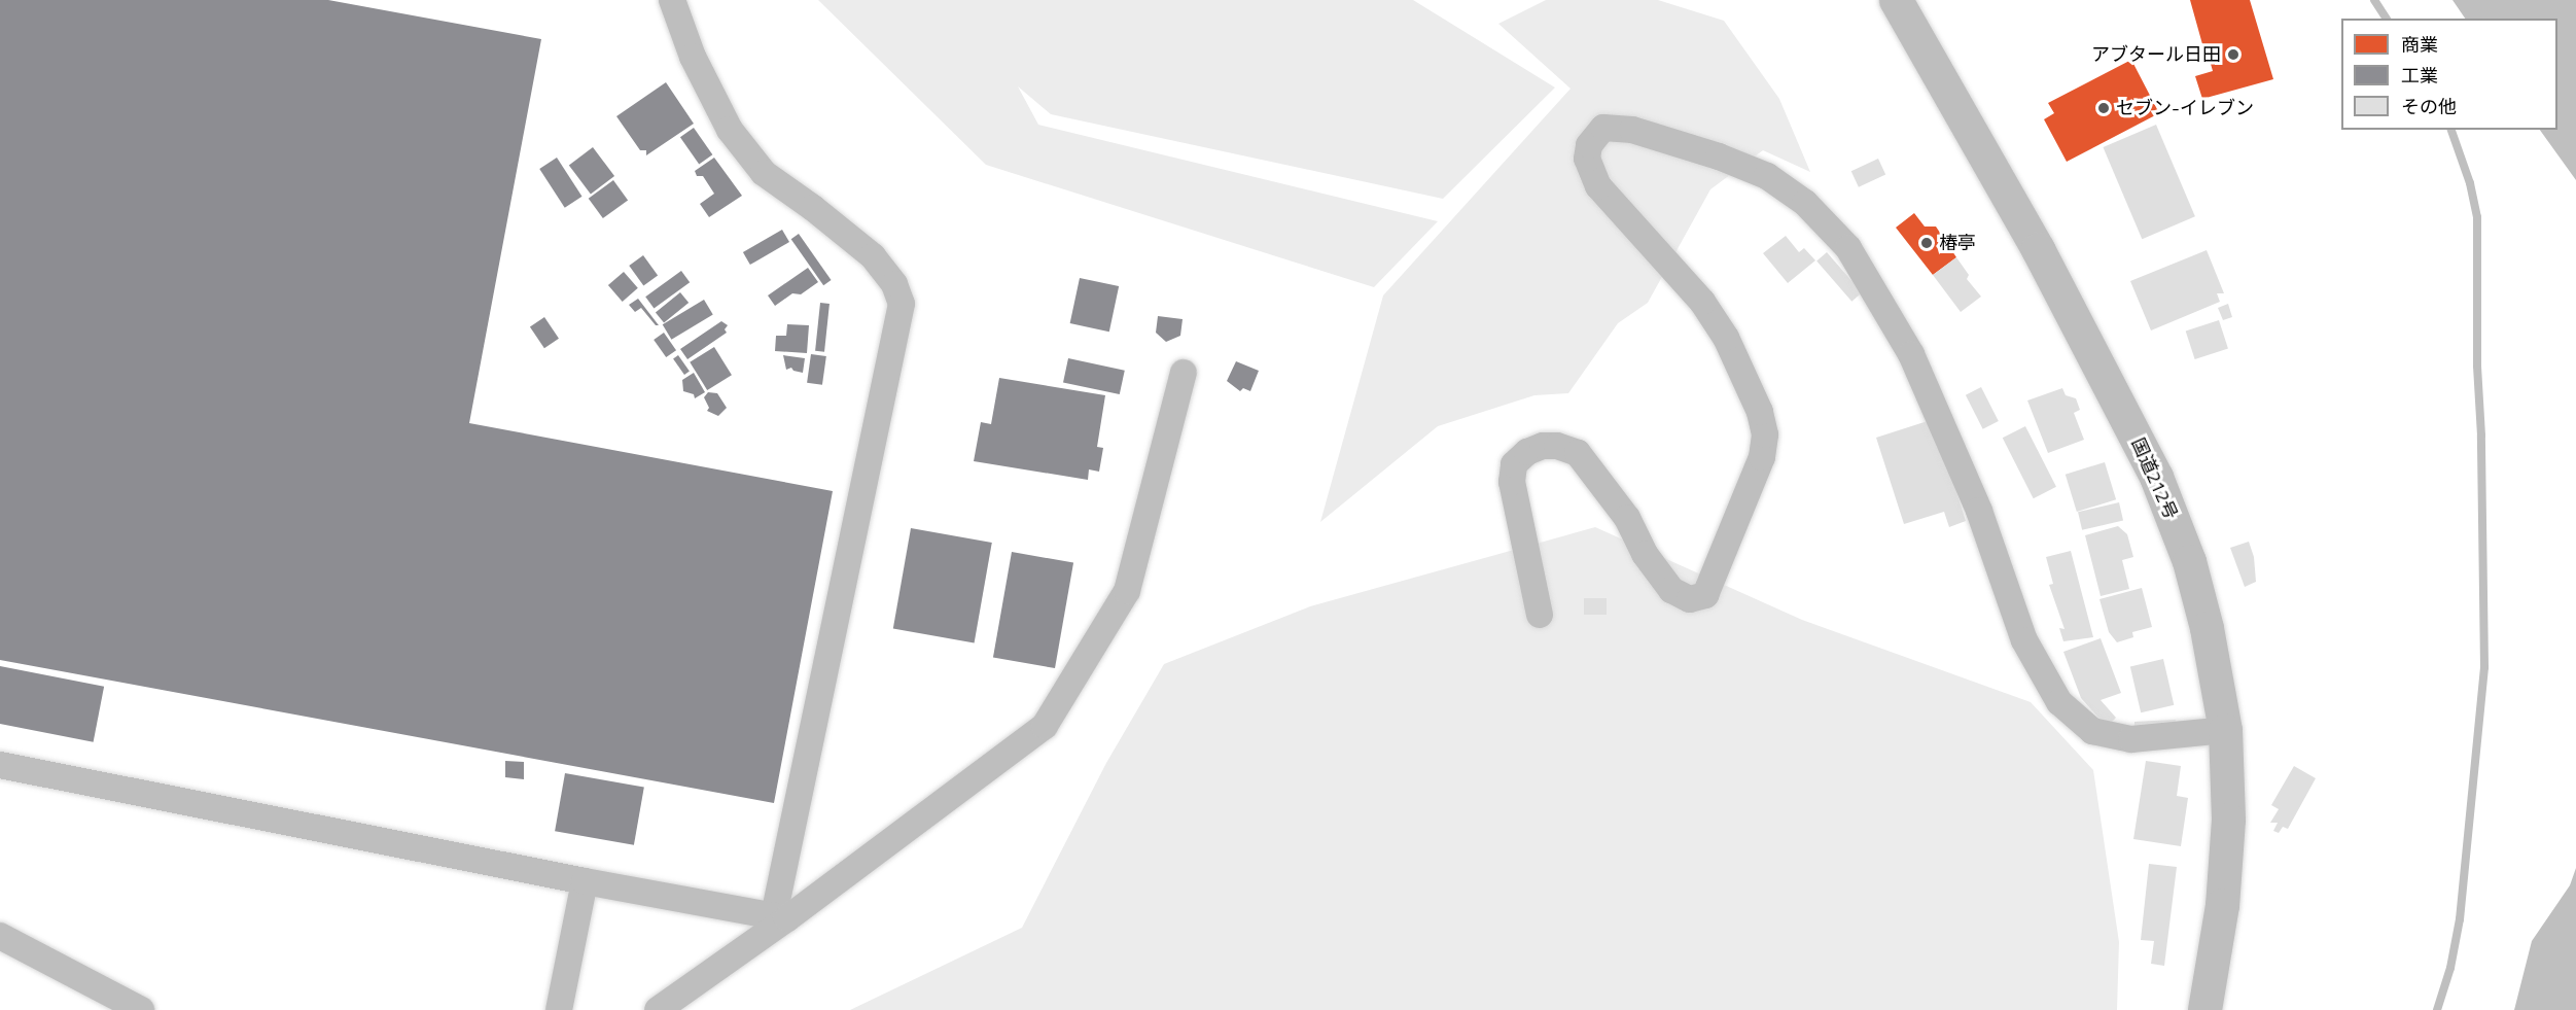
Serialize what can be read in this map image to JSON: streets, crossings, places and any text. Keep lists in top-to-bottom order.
{
  "streets": {
    "highway": ["国道212号"]
  },
  "places": ["アブタール日田", "セブン-イレブン", "椿亭"],
  "legend": ["商業", "工業", "その他"]
}
